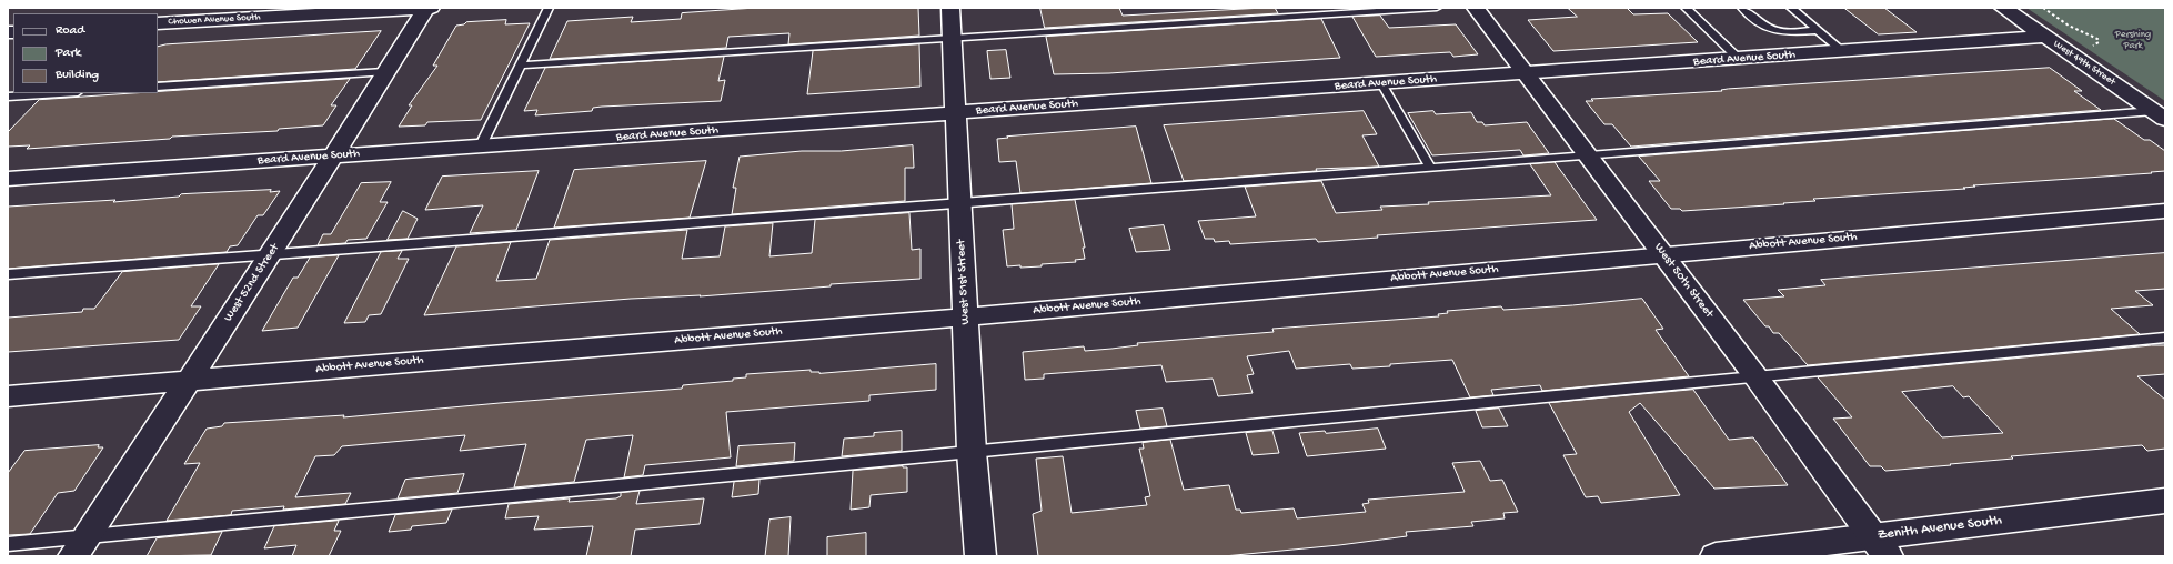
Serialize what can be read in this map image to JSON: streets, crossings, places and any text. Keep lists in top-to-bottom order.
{
  "streets": {
    "street": [
      "Chowen Avenue South",
      "Beard Avenue South",
      "West 49th Street",
      "Abbott Avenue South",
      "West 50th Street",
      "West 51st Street",
      "West 52nd Street",
      "Zenith Avenue South"
    ]
  },
  "crossings": [
    ["Chowen Avenue South", "West 52nd Street"],
    ["Beard Avenue South", "West 49th Street"],
    ["Beard Avenue South", "West 50th Street"],
    ["Beard Avenue South", "West 51st Street"],
    ["Beard Avenue South", "West 52nd Street"],
    ["Abbott Avenue South", "West 50th Street"],
    ["Abbott Avenue South", "West 51st Street"],
    ["Abbott Avenue South", "West 52nd Street"],
    ["West 50th Street", "Zenith Avenue South"]
  ],
  "parks": ["Pershing Park"],
  "legend": ["Road", "Park", "Building"]
}
